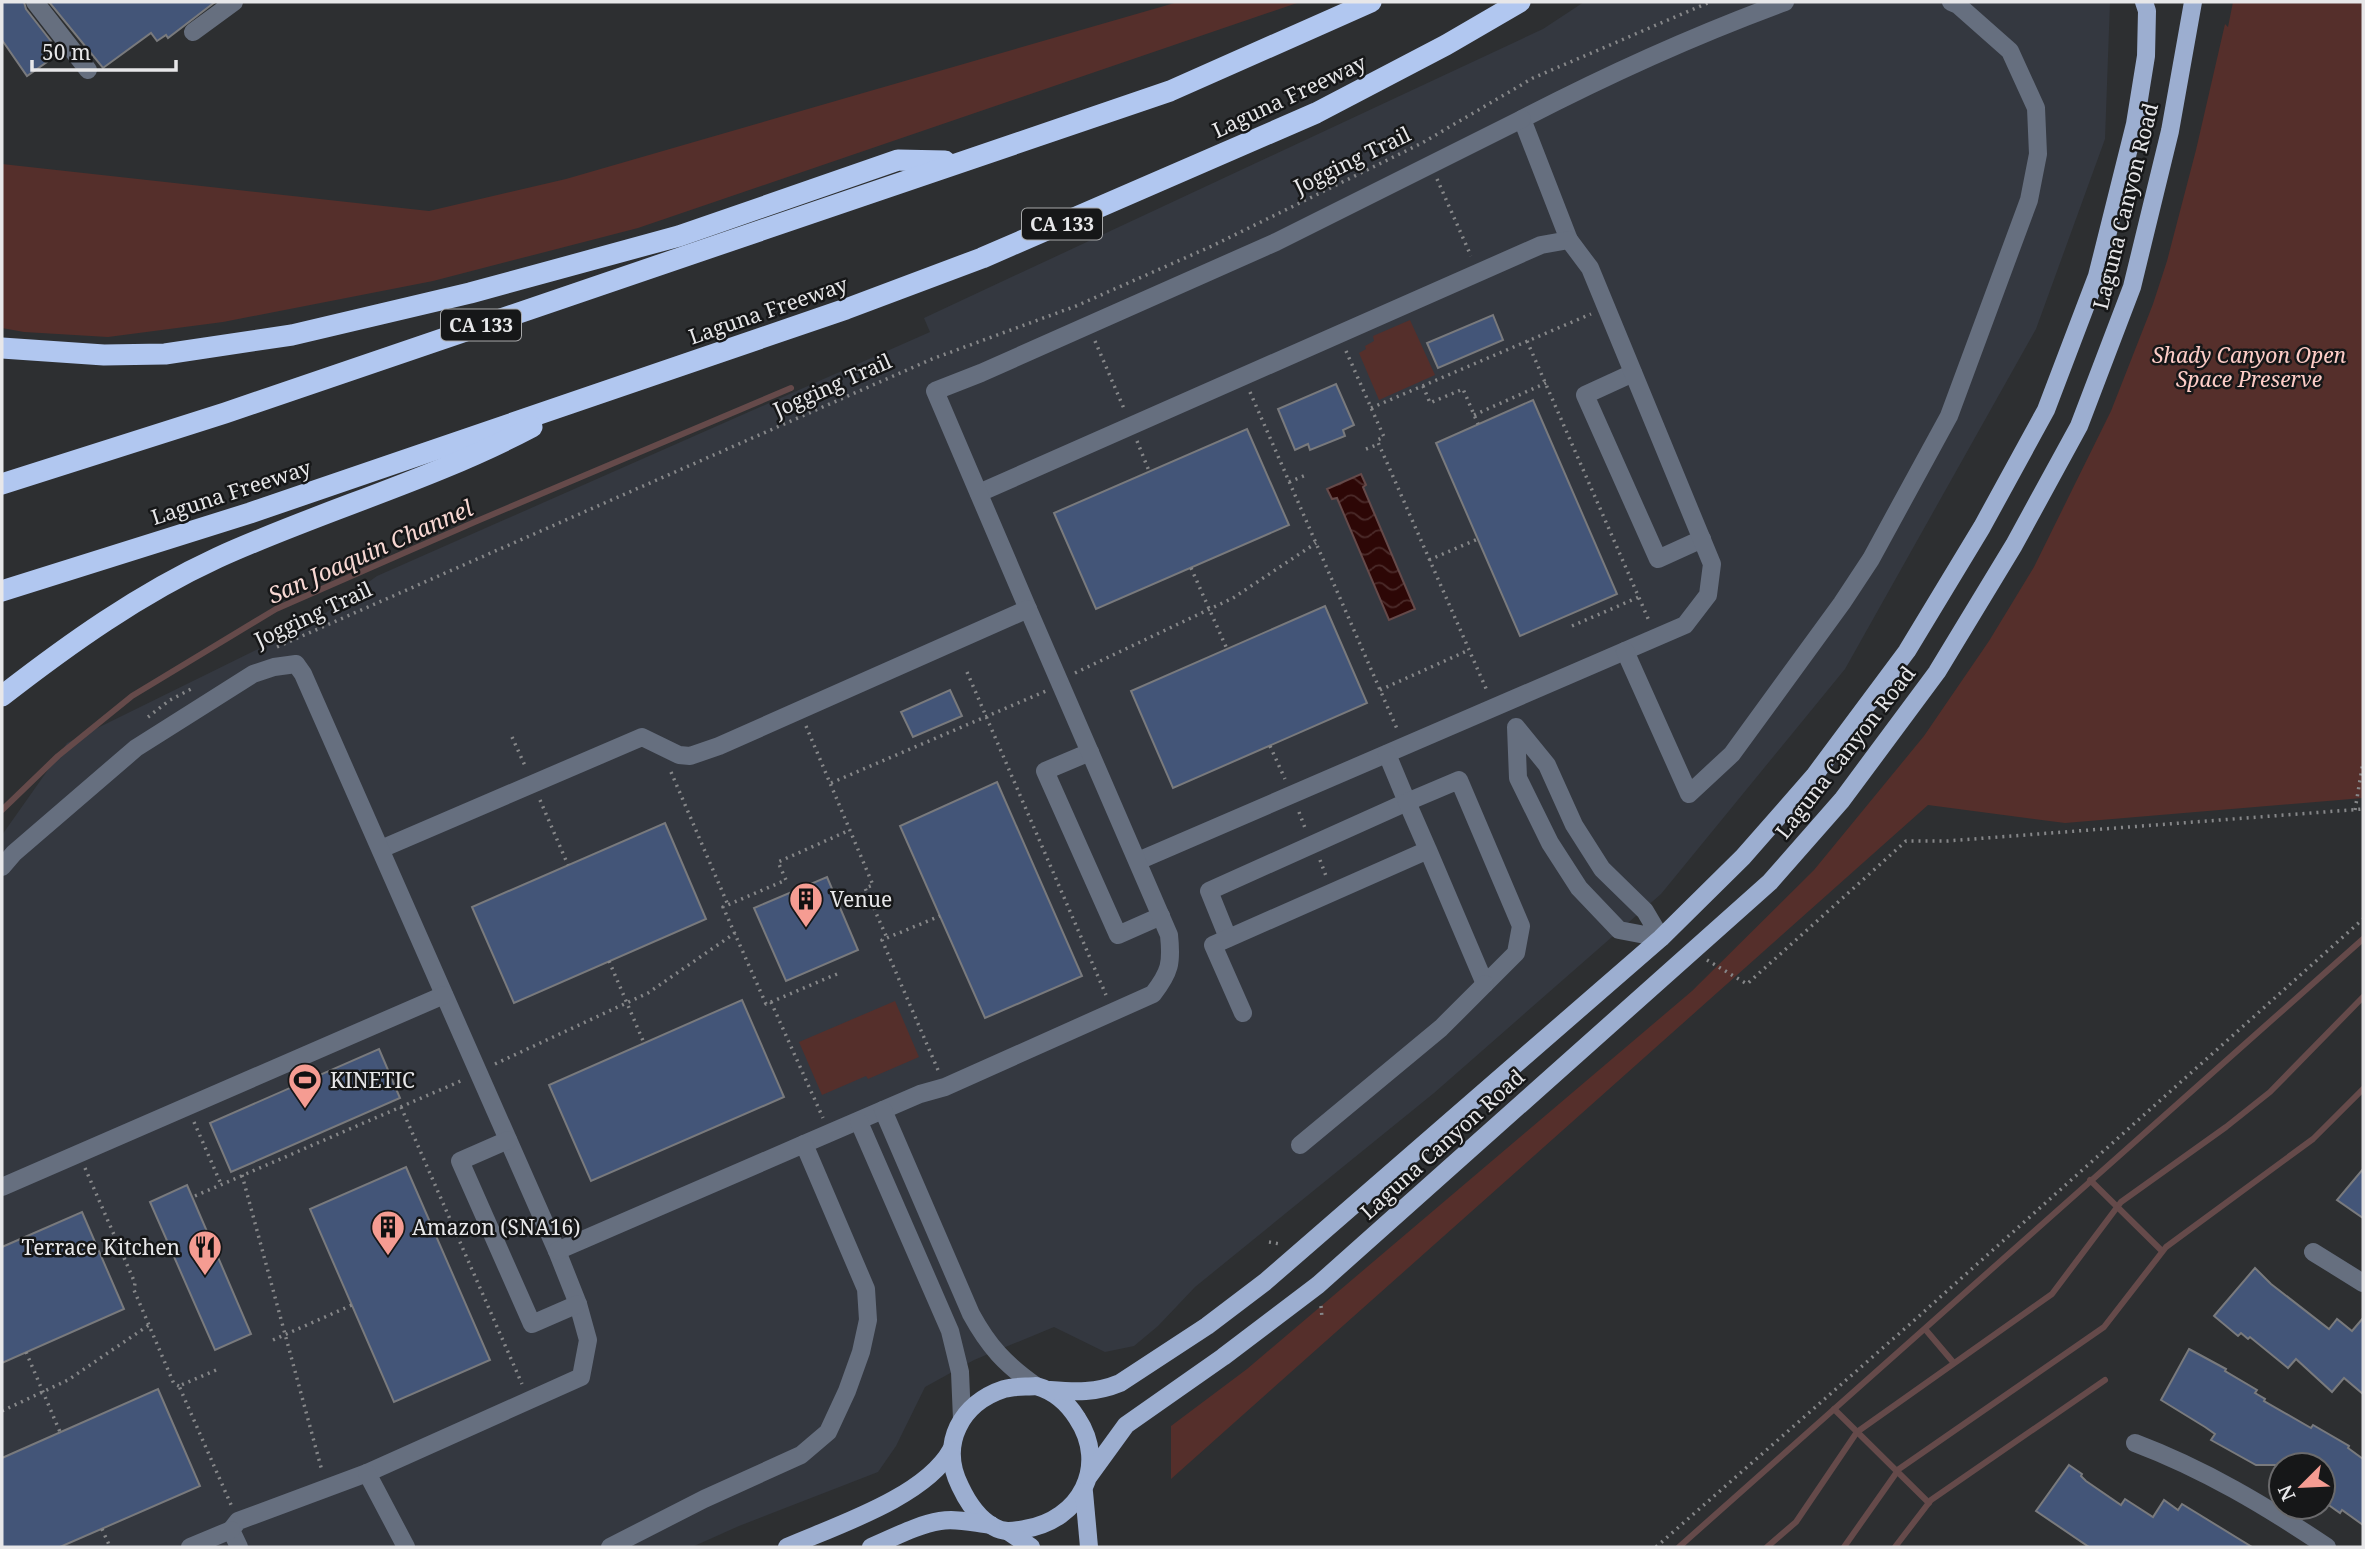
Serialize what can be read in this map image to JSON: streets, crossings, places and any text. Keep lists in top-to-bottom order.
{
  "streets": {
    "highway": ["Laguna Freeway", "CA 133"],
    "main road": ["Laguna Canyon Road"],
    "path": ["Jogging Trail"]
  },
  "water": ["San Joaquin Channel"],
  "parks": ["Shady Canyon Open Space Preserve"],
  "places": {
    "building": ["Venue", "Amazon (SNA16)"],
    "sports": ["KINETIC"],
    "restaurant": ["Terrace Kitchen"]
  },
  "scale_bar": "50 m",
  "north": "bottom left"
}
